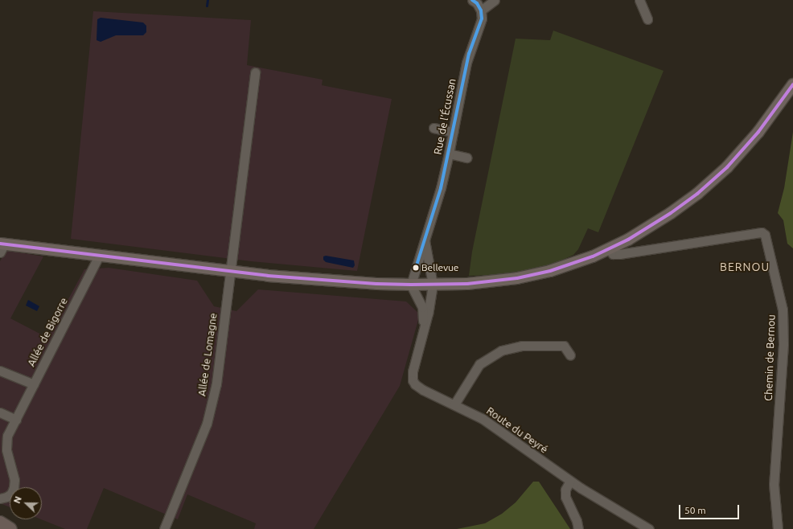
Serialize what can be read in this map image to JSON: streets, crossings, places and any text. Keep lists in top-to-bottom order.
{
  "streets": {
    "street": [
      "Rue de l'Écussan",
      "Allée de Bigorre",
      "Allée de Lomagne",
      "Chemin de Bernou",
      "Route du Peyré"
    ]
  },
  "crossings": [
    ["Rue de l'Écussan", "Route du Peyré"]
  ],
  "districts": ["BERNOU"],
  "places": ["Bellevue"],
  "scale_bar": "50 m",
  "north": "left"
}
